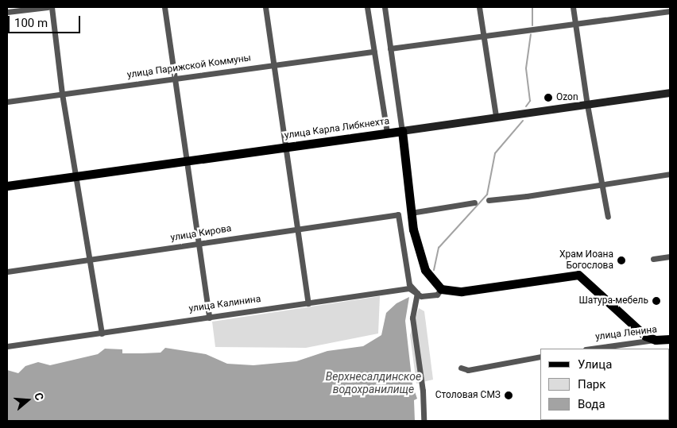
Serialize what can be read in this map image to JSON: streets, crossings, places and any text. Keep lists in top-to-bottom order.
{
  "streets": {
    "main road": ["улица Карла Либкнехта", "улица Ленина"],
    "street": ["улица Парижской Коммуны", "улица Кирова", "улица Калинина"]
  },
  "crossings": [
    ["улица Кирова", "улица Калинина"]
  ],
  "water": ["Верхнесалдинское водохранилище"],
  "places": [
    "Ozon",
    "Храм Иоана Богослова",
    "Шатура-мебель",
    "Столовая СМЗ"
  ],
  "legend": ["Улица", "Парк", "Вода"],
  "scale_bar": "100 m",
  "north": "right"
}
